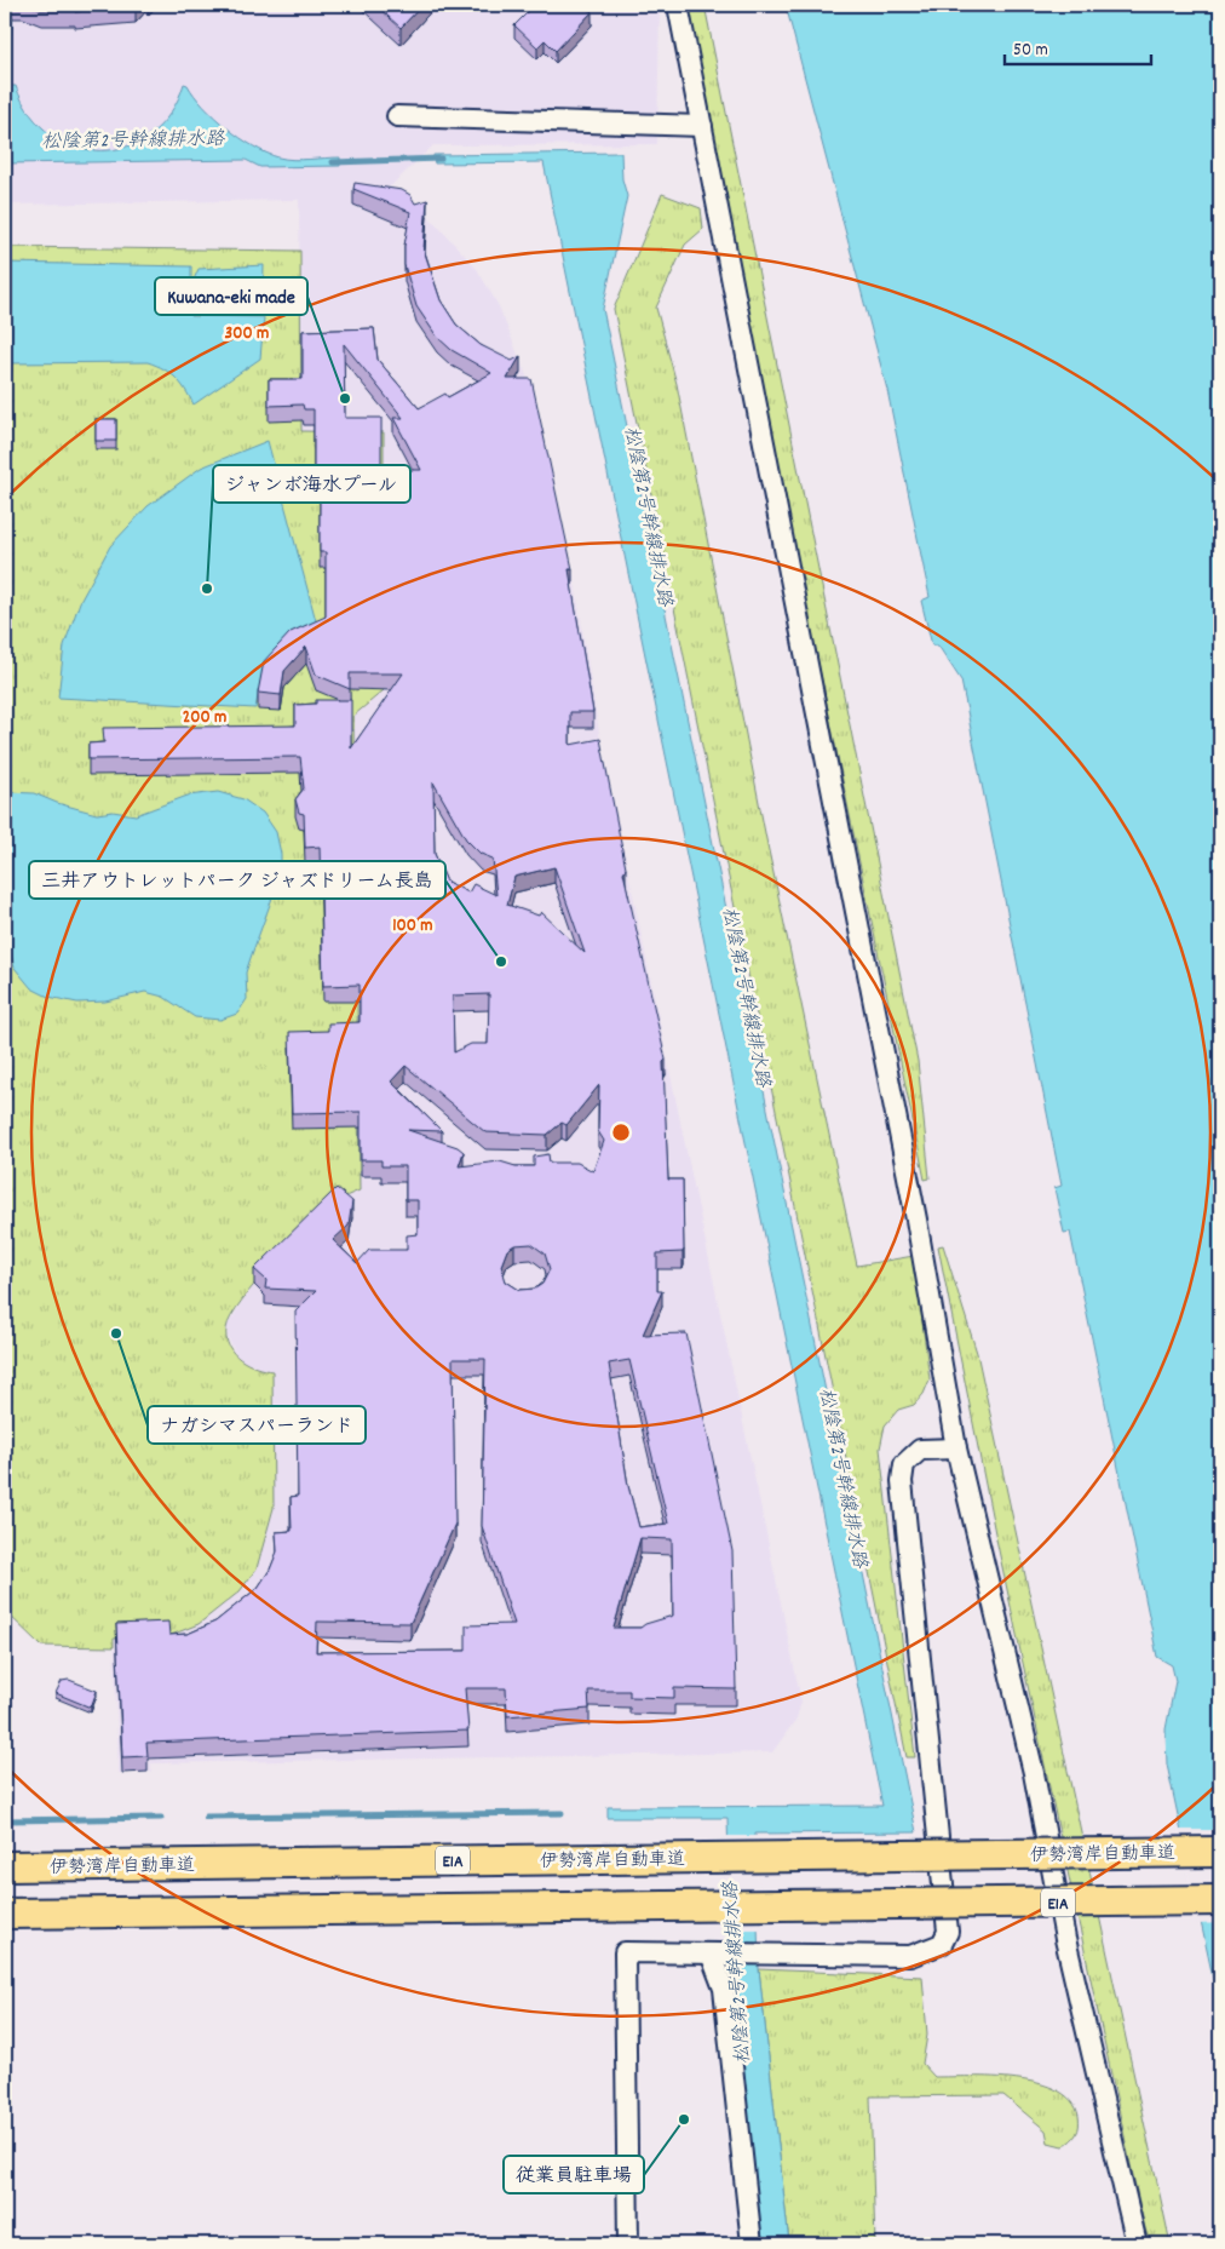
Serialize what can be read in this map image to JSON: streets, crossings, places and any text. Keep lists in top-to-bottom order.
{
  "streets": {
    "highway": ["伊勢湾岸自動車道", "E1A"]
  },
  "water": ["松陰第2号幹線排水路"],
  "places": [
    "Kuwana-eki made",
    "ジャンボ海水プール",
    "三井アウトレットパーク ジャズドリーム長島",
    "ナガシマスパーランド",
    "従業員駐車場"
  ],
  "scale_bar": "50 m",
  "rings": ["300 m", "200 m", "100 m"]
}
